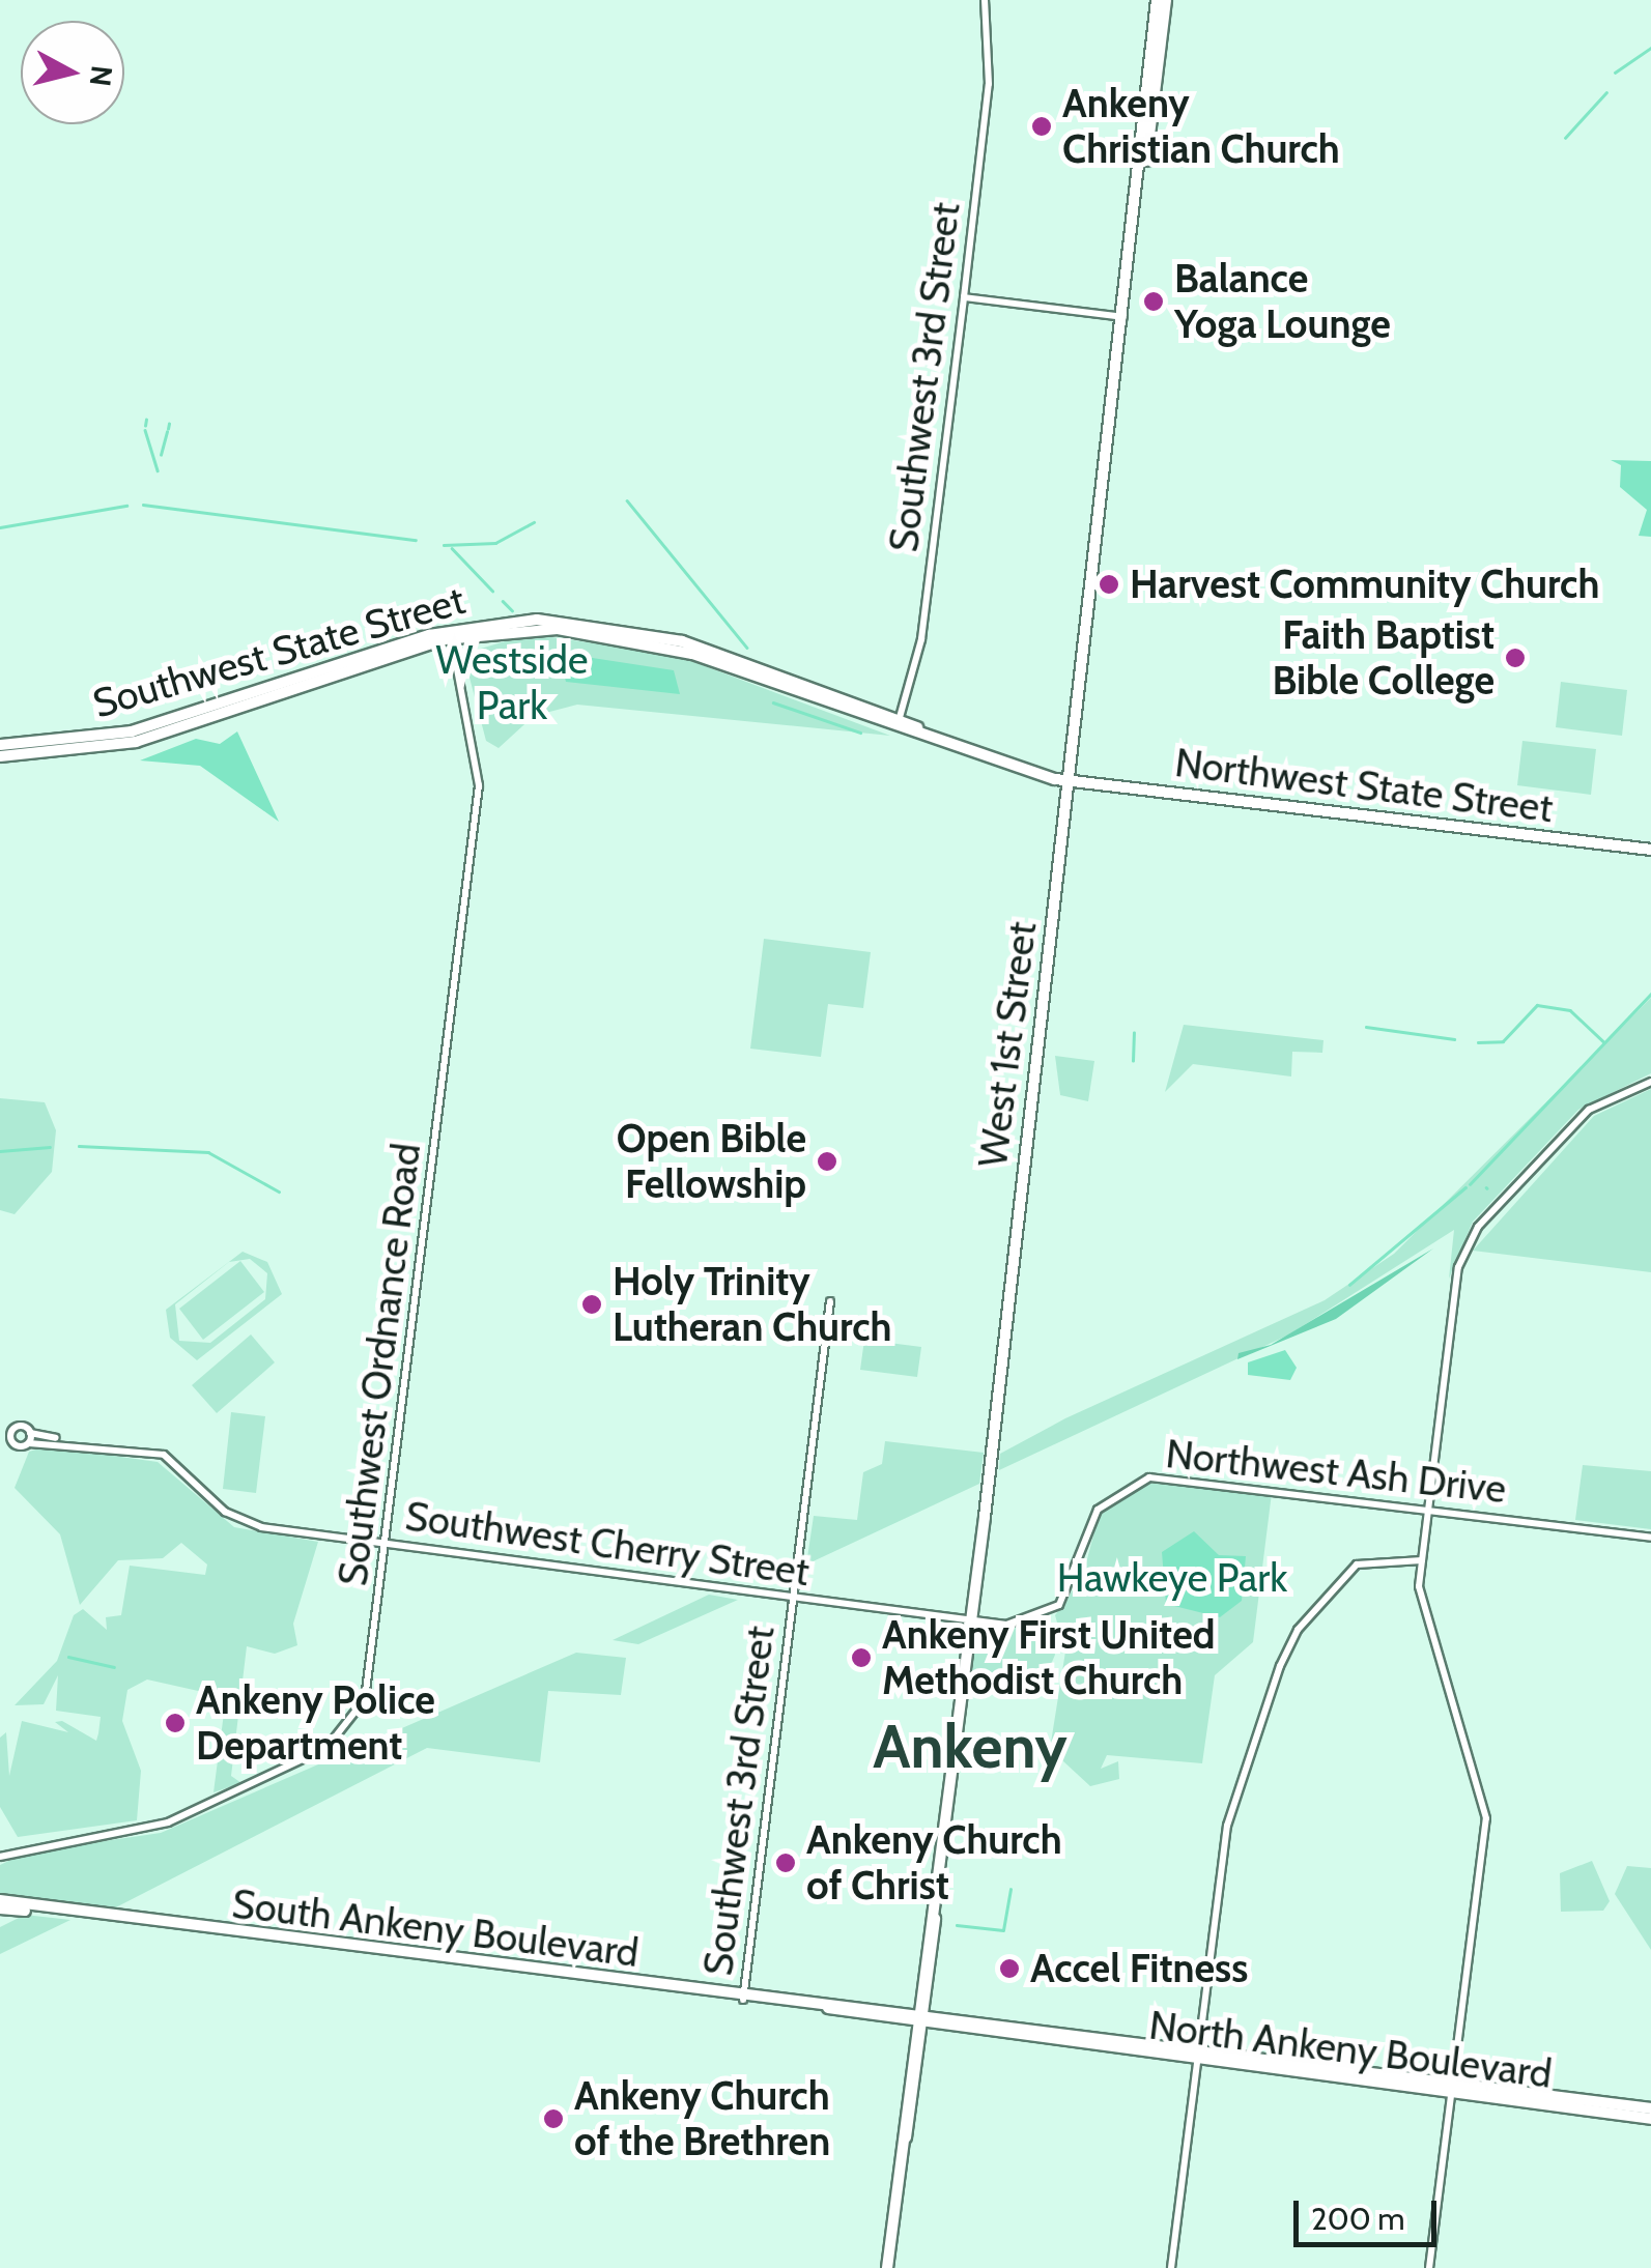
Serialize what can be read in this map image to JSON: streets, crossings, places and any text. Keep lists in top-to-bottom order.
{
  "streets": {
    "main road": [
      "Southwest State Street",
      "Northwest State Street",
      "West 1st Street",
      "South Ankeny Boulevard",
      "North Ankeny Boulevard"
    ],
    "street": [
      "Southwest 3rd Street",
      "Southwest Ordnance Road",
      "Northwest Ash Drive",
      "Southwest Cherry Street"
    ]
  },
  "crossings": [
    ["Southwest 3rd Street", "Southwest State Street"],
    ["Southwest 3rd Street", "Southwest Cherry Street"],
    ["Southwest 3rd Street", "South Ankeny Boulevard"],
    ["Southwest State Street", "Northwest State Street"],
    ["Southwest State Street", "West 1st Street"],
    ["Southwest State Street", "Southwest Ordnance Road"],
    ["Northwest State Street", "West 1st Street"],
    ["West 1st Street", "Northwest Ash Drive"],
    ["West 1st Street", "Southwest Cherry Street"],
    ["West 1st Street", "South Ankeny Boulevard"],
    ["West 1st Street", "North Ankeny Boulevard"],
    ["Southwest Ordnance Road", "Southwest Cherry Street"],
    ["Northwest Ash Drive", "Southwest Cherry Street"],
    ["South Ankeny Boulevard", "North Ankeny Boulevard"]
  ],
  "districts": ["Ankeny"],
  "parks": ["Westside Park", "Hawkeye Park"],
  "places": [
    "Ankeny Christian Church",
    "Balance Yoga Lounge",
    "Harvest Community Church",
    "Faith Baptist Bible College",
    "Open Bible Fellowship",
    "Holy Trinity Lutheran Church",
    "Ankeny First United Methodist Church",
    "Ankeny Police Department",
    "Ankeny Church of Christ",
    "Accel Fitness",
    "Ankeny Church of the Brethren"
  ],
  "scale_bar": "200 m",
  "north": "right"
}
